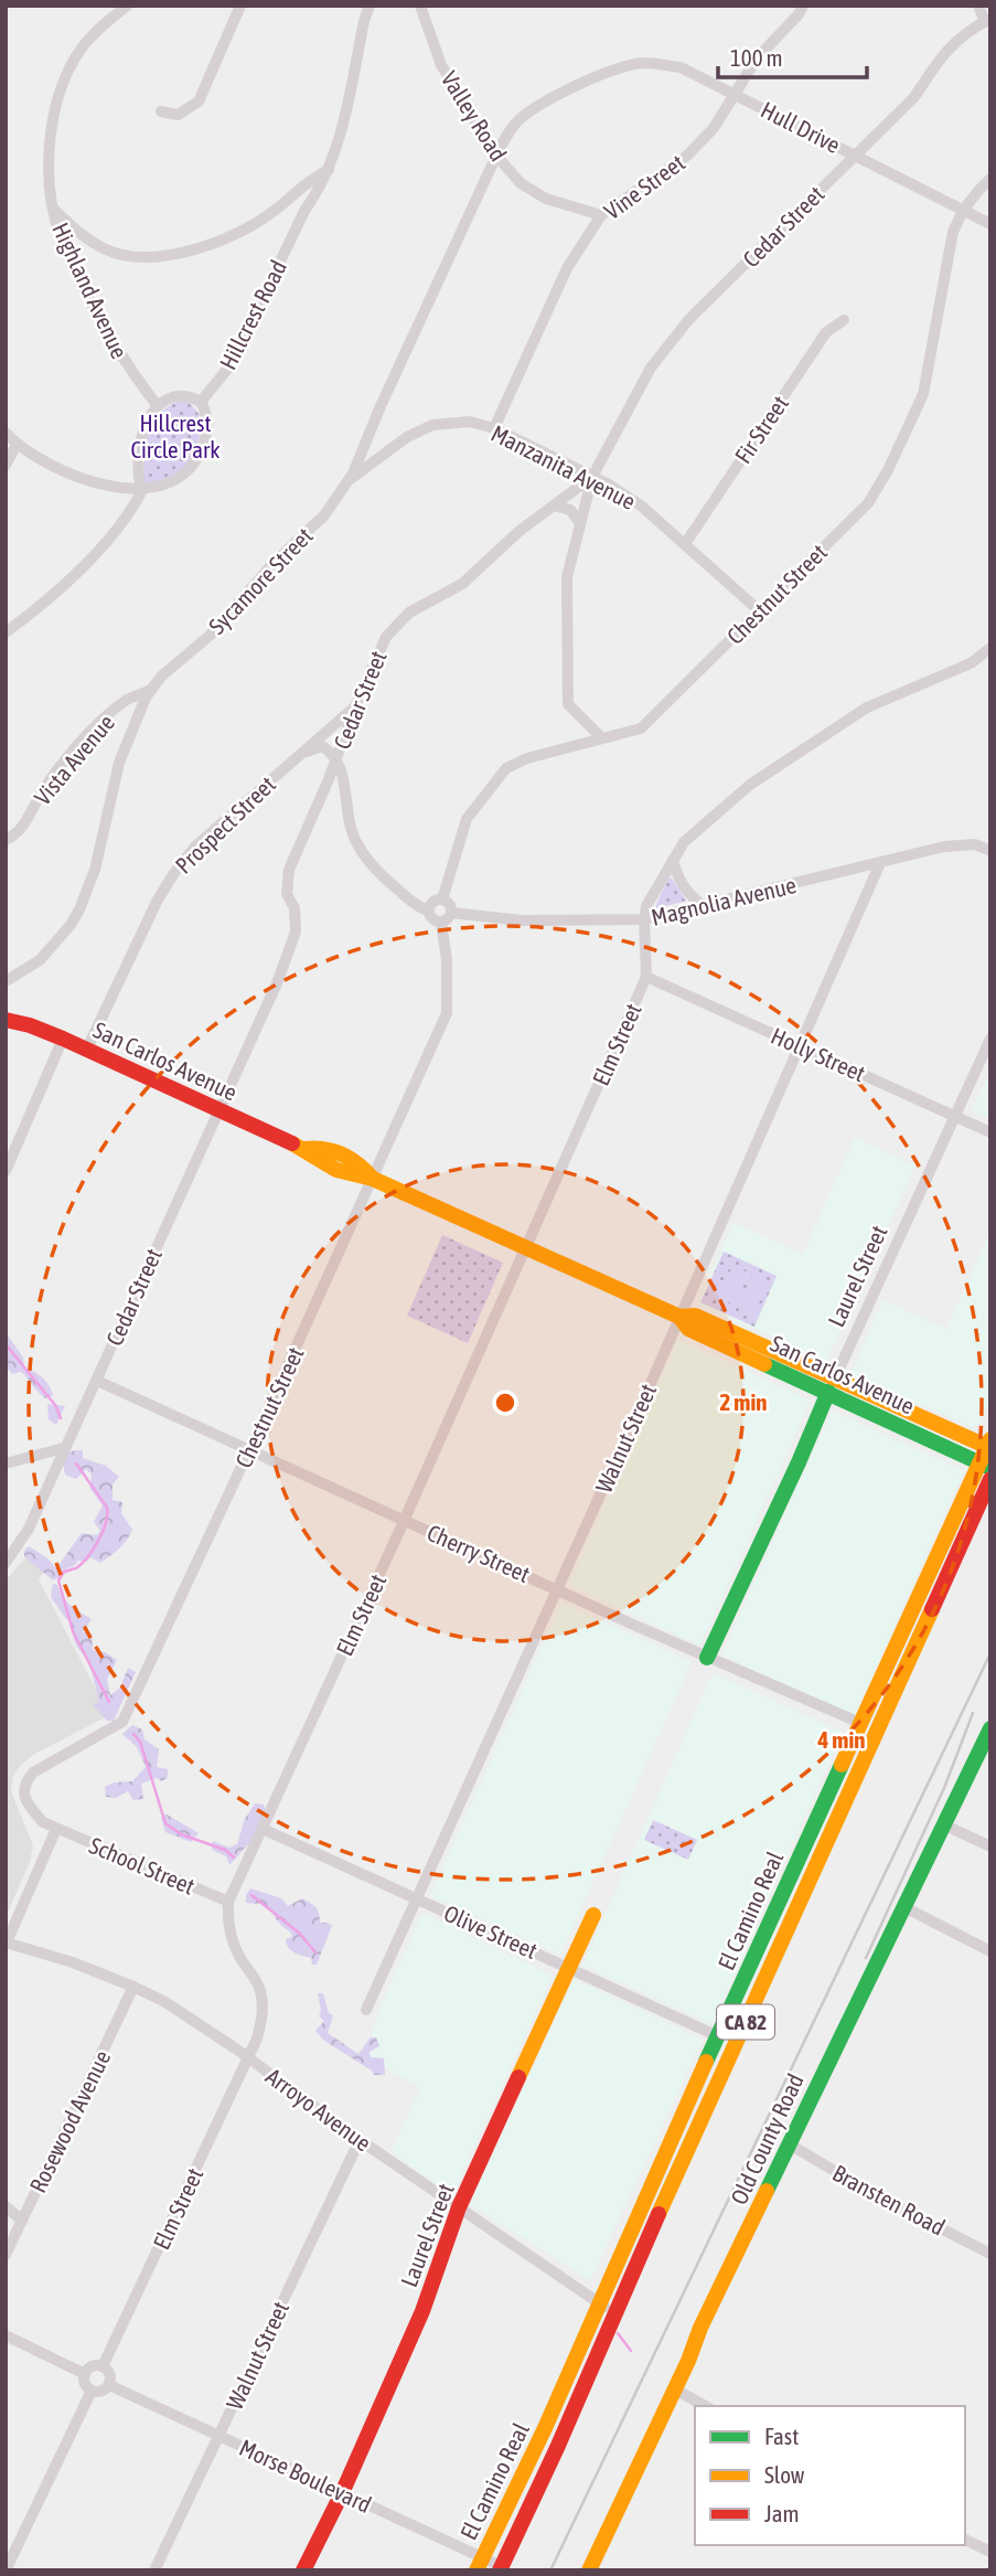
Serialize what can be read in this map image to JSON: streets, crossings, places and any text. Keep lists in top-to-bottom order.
{
  "streets": {
    "main road": [
      "San Carlos Avenue",
      "Laurel Street",
      "El Camino Real",
      "CA 82",
      "Old County Road"
    ],
    "street": [
      "Valley Road",
      "Hull Drive",
      "Vine Street",
      "Cedar Street",
      "Highland Avenue",
      "Hillcrest Road",
      "Fir Street",
      "Manzanita Avenue",
      "Sycamore Street",
      "Chestnut Street",
      "Vista Avenue",
      "Prospect Street",
      "Magnolia Avenue",
      "Elm Street",
      "Holly Street",
      "Walnut Street",
      "Cherry Street",
      "School Street",
      "Olive Street",
      "Arroyo Avenue",
      "Rosewood Avenue",
      "Bransten Road",
      "Morse Boulevard"
    ]
  },
  "crossings": [
    ["Valley Road", "Hull Drive"],
    ["Valley Road", "Vine Street"],
    ["Valley Road", "Sycamore Street"],
    ["Hull Drive", "Vine Street"],
    ["Hull Drive", "Cedar Street"],
    ["Hull Drive", "Sycamore Street"],
    ["Hull Drive", "Chestnut Street"],
    ["Vine Street", "Manzanita Avenue"],
    ["Cedar Street", "Manzanita Avenue"],
    ["Cedar Street", "Prospect Street"],
    ["Cedar Street", "San Carlos Avenue"],
    ["Cedar Street", "Cherry Street"],
    ["Fir Street", "Manzanita Avenue"],
    ["Manzanita Avenue", "Sycamore Street"],
    ["Manzanita Avenue", "Chestnut Street"],
    ["Sycamore Street", "Vista Avenue"],
    ["Chestnut Street", "Magnolia Avenue"],
    ["Chestnut Street", "San Carlos Avenue"],
    ["Chestnut Street", "Cherry Street"],
    ["Chestnut Street", "School Street"],
    ["Prospect Street", "San Carlos Avenue"],
    ["Magnolia Avenue", "Elm Street"],
    ["Magnolia Avenue", "Walnut Street"],
    ["Elm Street", "Holly Street"],
    ["Elm Street", "San Carlos Avenue"],
    ["Elm Street", "Cherry Street"],
    ["Elm Street", "School Street"],
    ["Elm Street", "Olive Street"],
    ["Elm Street", "Arroyo Avenue"],
    ["Elm Street", "Morse Boulevard"],
    ["Holly Street", "Laurel Street"],
    ["Holly Street", "Walnut Street"],
    ["San Carlos Avenue", "Laurel Street"],
    ["San Carlos Avenue", "Walnut Street"],
    ["San Carlos Avenue", "El Camino Real"],
    ["Laurel Street", "Cherry Street"],
    ["Laurel Street", "Olive Street"],
    ["Laurel Street", "Arroyo Avenue"],
    ["Laurel Street", "Morse Boulevard"],
    ["Walnut Street", "Cherry Street"],
    ["Walnut Street", "Olive Street"],
    ["Walnut Street", "Arroyo Avenue"],
    ["Walnut Street", "Morse Boulevard"],
    ["Cherry Street", "El Camino Real"],
    ["El Camino Real", "Olive Street"],
    ["El Camino Real", "Arroyo Avenue"],
    ["El Camino Real", "Morse Boulevard"],
    ["Arroyo Avenue", "Rosewood Avenue"],
    ["Old County Road", "Bransten Road"]
  ],
  "parks": ["Hillcrest Circle Park"],
  "legend": ["Fast", "Slow", "Jam"],
  "scale_bar": "100 m",
  "rings": ["2 min", "4 min"]
}
